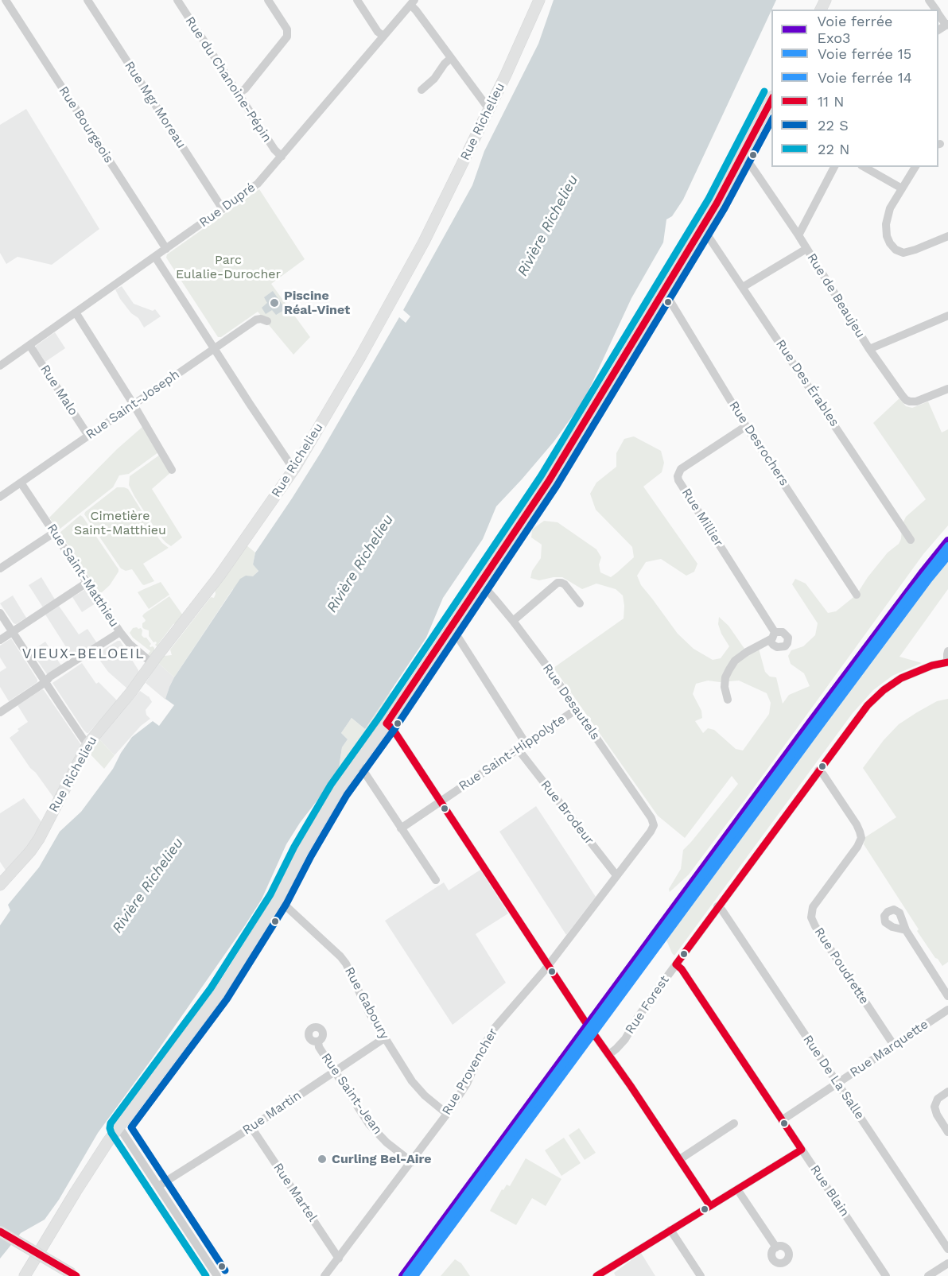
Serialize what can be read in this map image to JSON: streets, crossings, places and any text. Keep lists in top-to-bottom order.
{
  "streets": {
    "main road": ["Rue Richelieu"],
    "street": [
      "Rue du Chanoine-Pépin",
      "Rue Mgr Moreau",
      "Rue Bourgeois",
      "Rue Dupré",
      "Rue de Beaujeu",
      "Rue Des Érables",
      "Rue Malo",
      "Rue Saint-Joseph",
      "Rue Desrochers",
      "Rue Millier",
      "Rue Saint-Matthieu",
      "Rue Desautels",
      "Rue Saint-Hippolyte",
      "Rue Brodeur",
      "Rue Poudrette",
      "Rue Gaboury",
      "Rue Forest",
      "Rue Marquette",
      "Rue Provencher",
      "Rue De La Salle",
      "Rue Saint-Jean",
      "Rue Martin",
      "Rue Blain",
      "Rue Martel"
    ]
  },
  "crossings": [
    ["Rue du Chanoine-Pépin", "Rue Dupré"],
    ["Rue Mgr Moreau", "Rue Dupré"],
    ["Rue Richelieu", "Rue Saint-Matthieu"],
    ["Rue Bourgeois", "Rue Dupré"],
    ["Rue Dupré", "Rue Malo"],
    ["Rue Malo", "Rue Saint-Joseph"],
    ["Rue Saint-Joseph", "Rue Saint-Matthieu"],
    ["Rue Desrochers", "Rue Millier"],
    ["Rue Desautels", "Rue Saint-Hippolyte"],
    ["Rue Desautels", "Rue Provencher"],
    ["Rue Saint-Hippolyte", "Rue Brodeur"],
    ["Rue Brodeur", "Rue Provencher"],
    ["Rue Poudrette", "Rue Forest"],
    ["Rue Poudrette", "Rue Marquette"],
    ["Rue Gaboury", "Rue Provencher"],
    ["Rue Gaboury", "Rue Martin"],
    ["Rue Forest", "Rue De La Salle"],
    ["Rue Forest", "Rue Blain"],
    ["Rue Marquette", "Rue De La Salle"],
    ["Rue Marquette", "Rue Blain"],
    ["Rue Provencher", "Rue Saint-Jean"],
    ["Rue Provencher", "Rue Martel"],
    ["Rue Saint-Jean", "Rue Martin"],
    ["Rue Martin", "Rue Martel"]
  ],
  "districts": ["VIEUX-BELOEIL"],
  "water": ["Rivière Richelieu"],
  "parks": ["Parc Eulalie-Durocher", "Cimetière Saint-Matthieu"],
  "places": ["Piscine Réal-Vinet", "Curling Bel-Aire"],
  "lines": ["rail line Exo3", "rail line 14", "rail line 15"],
  "legend": [
    "Voie ferrée Exo3",
    "Voie ferrée 15",
    "Voie ferrée 14",
    "11 N",
    "22 S",
    "22 N"
  ]
}
